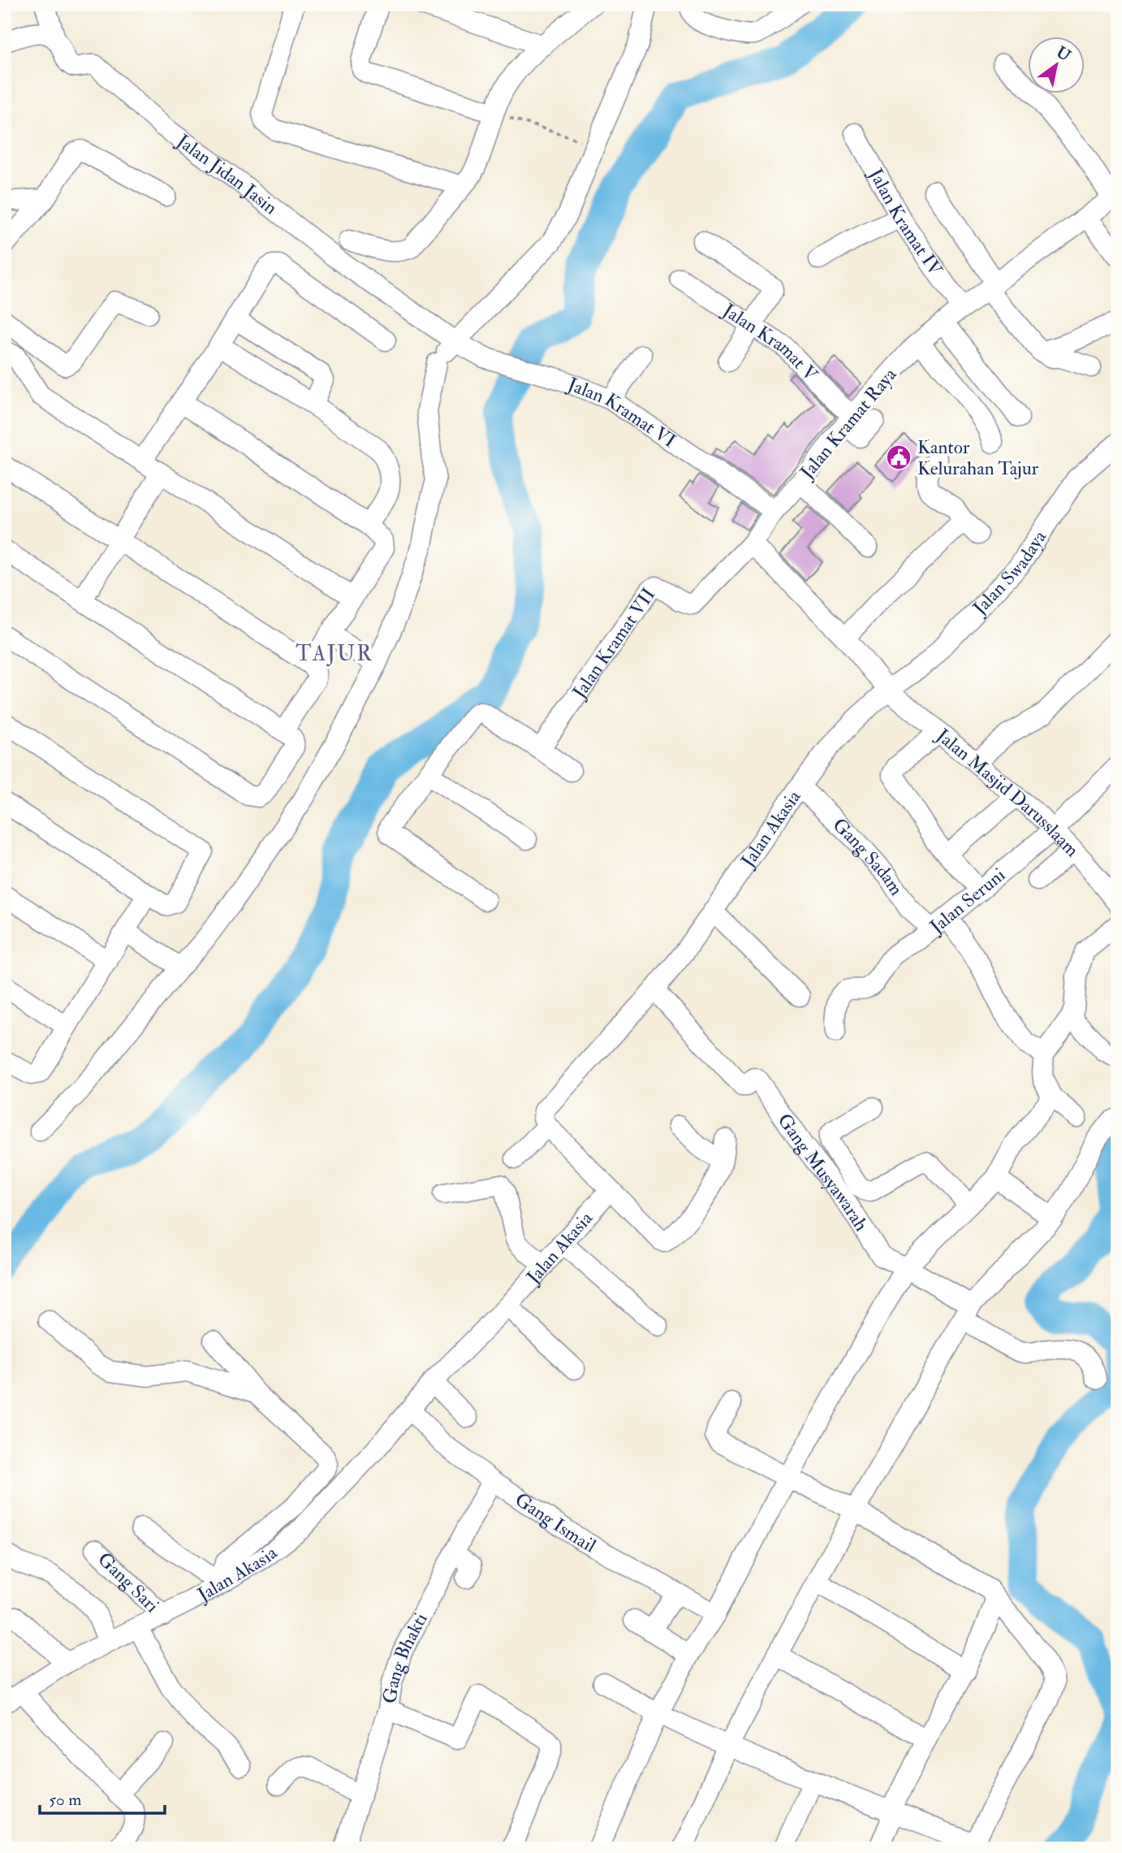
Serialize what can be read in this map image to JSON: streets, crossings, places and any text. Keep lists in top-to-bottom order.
{
  "streets": {
    "street": [
      "Jalan Jidan Jasin",
      "Jalan Kramat IV",
      "Jalan Kramat V",
      "Jalan Kramat VI",
      "Jalan Kramat Raya",
      "Jalan Swadaya",
      "Jalan Kramat VII",
      "Jalan Masjid Darusslaam",
      "Jalan Akasia",
      "Gang Sadam",
      "Jalan Seruni",
      "Gang Musyawarah",
      "Gang Ismail",
      "Gang Sari",
      "Gang Bhakti"
    ]
  },
  "crossings": [
    ["Jalan Jidan Jasin", "Jalan Kramat VI"],
    ["Jalan Kramat IV", "Jalan Kramat Raya"],
    ["Jalan Kramat V", "Jalan Kramat Raya"],
    ["Jalan Kramat VI", "Jalan Kramat Raya"],
    ["Jalan Kramat Raya", "Jalan Kramat VII"],
    ["Jalan Swadaya", "Jalan Masjid Darusslaam"],
    ["Jalan Swadaya", "Jalan Akasia"],
    ["Jalan Masjid Darusslaam", "Jalan Akasia"],
    ["Jalan Masjid Darusslaam", "Jalan Seruni"],
    ["Jalan Akasia", "Gang Sadam"],
    ["Jalan Akasia", "Gang Musyawarah"],
    ["Jalan Akasia", "Gang Ismail"],
    ["Jalan Akasia", "Gang Sari"],
    ["Gang Sadam", "Jalan Seruni"],
    ["Gang Ismail", "Gang Bhakti"]
  ],
  "districts": ["TAJUR"],
  "places": {
    "public building": ["Kantor Kelurahan Tajur"]
  },
  "scale_bar": "50 m",
  "north": "top right"
}
